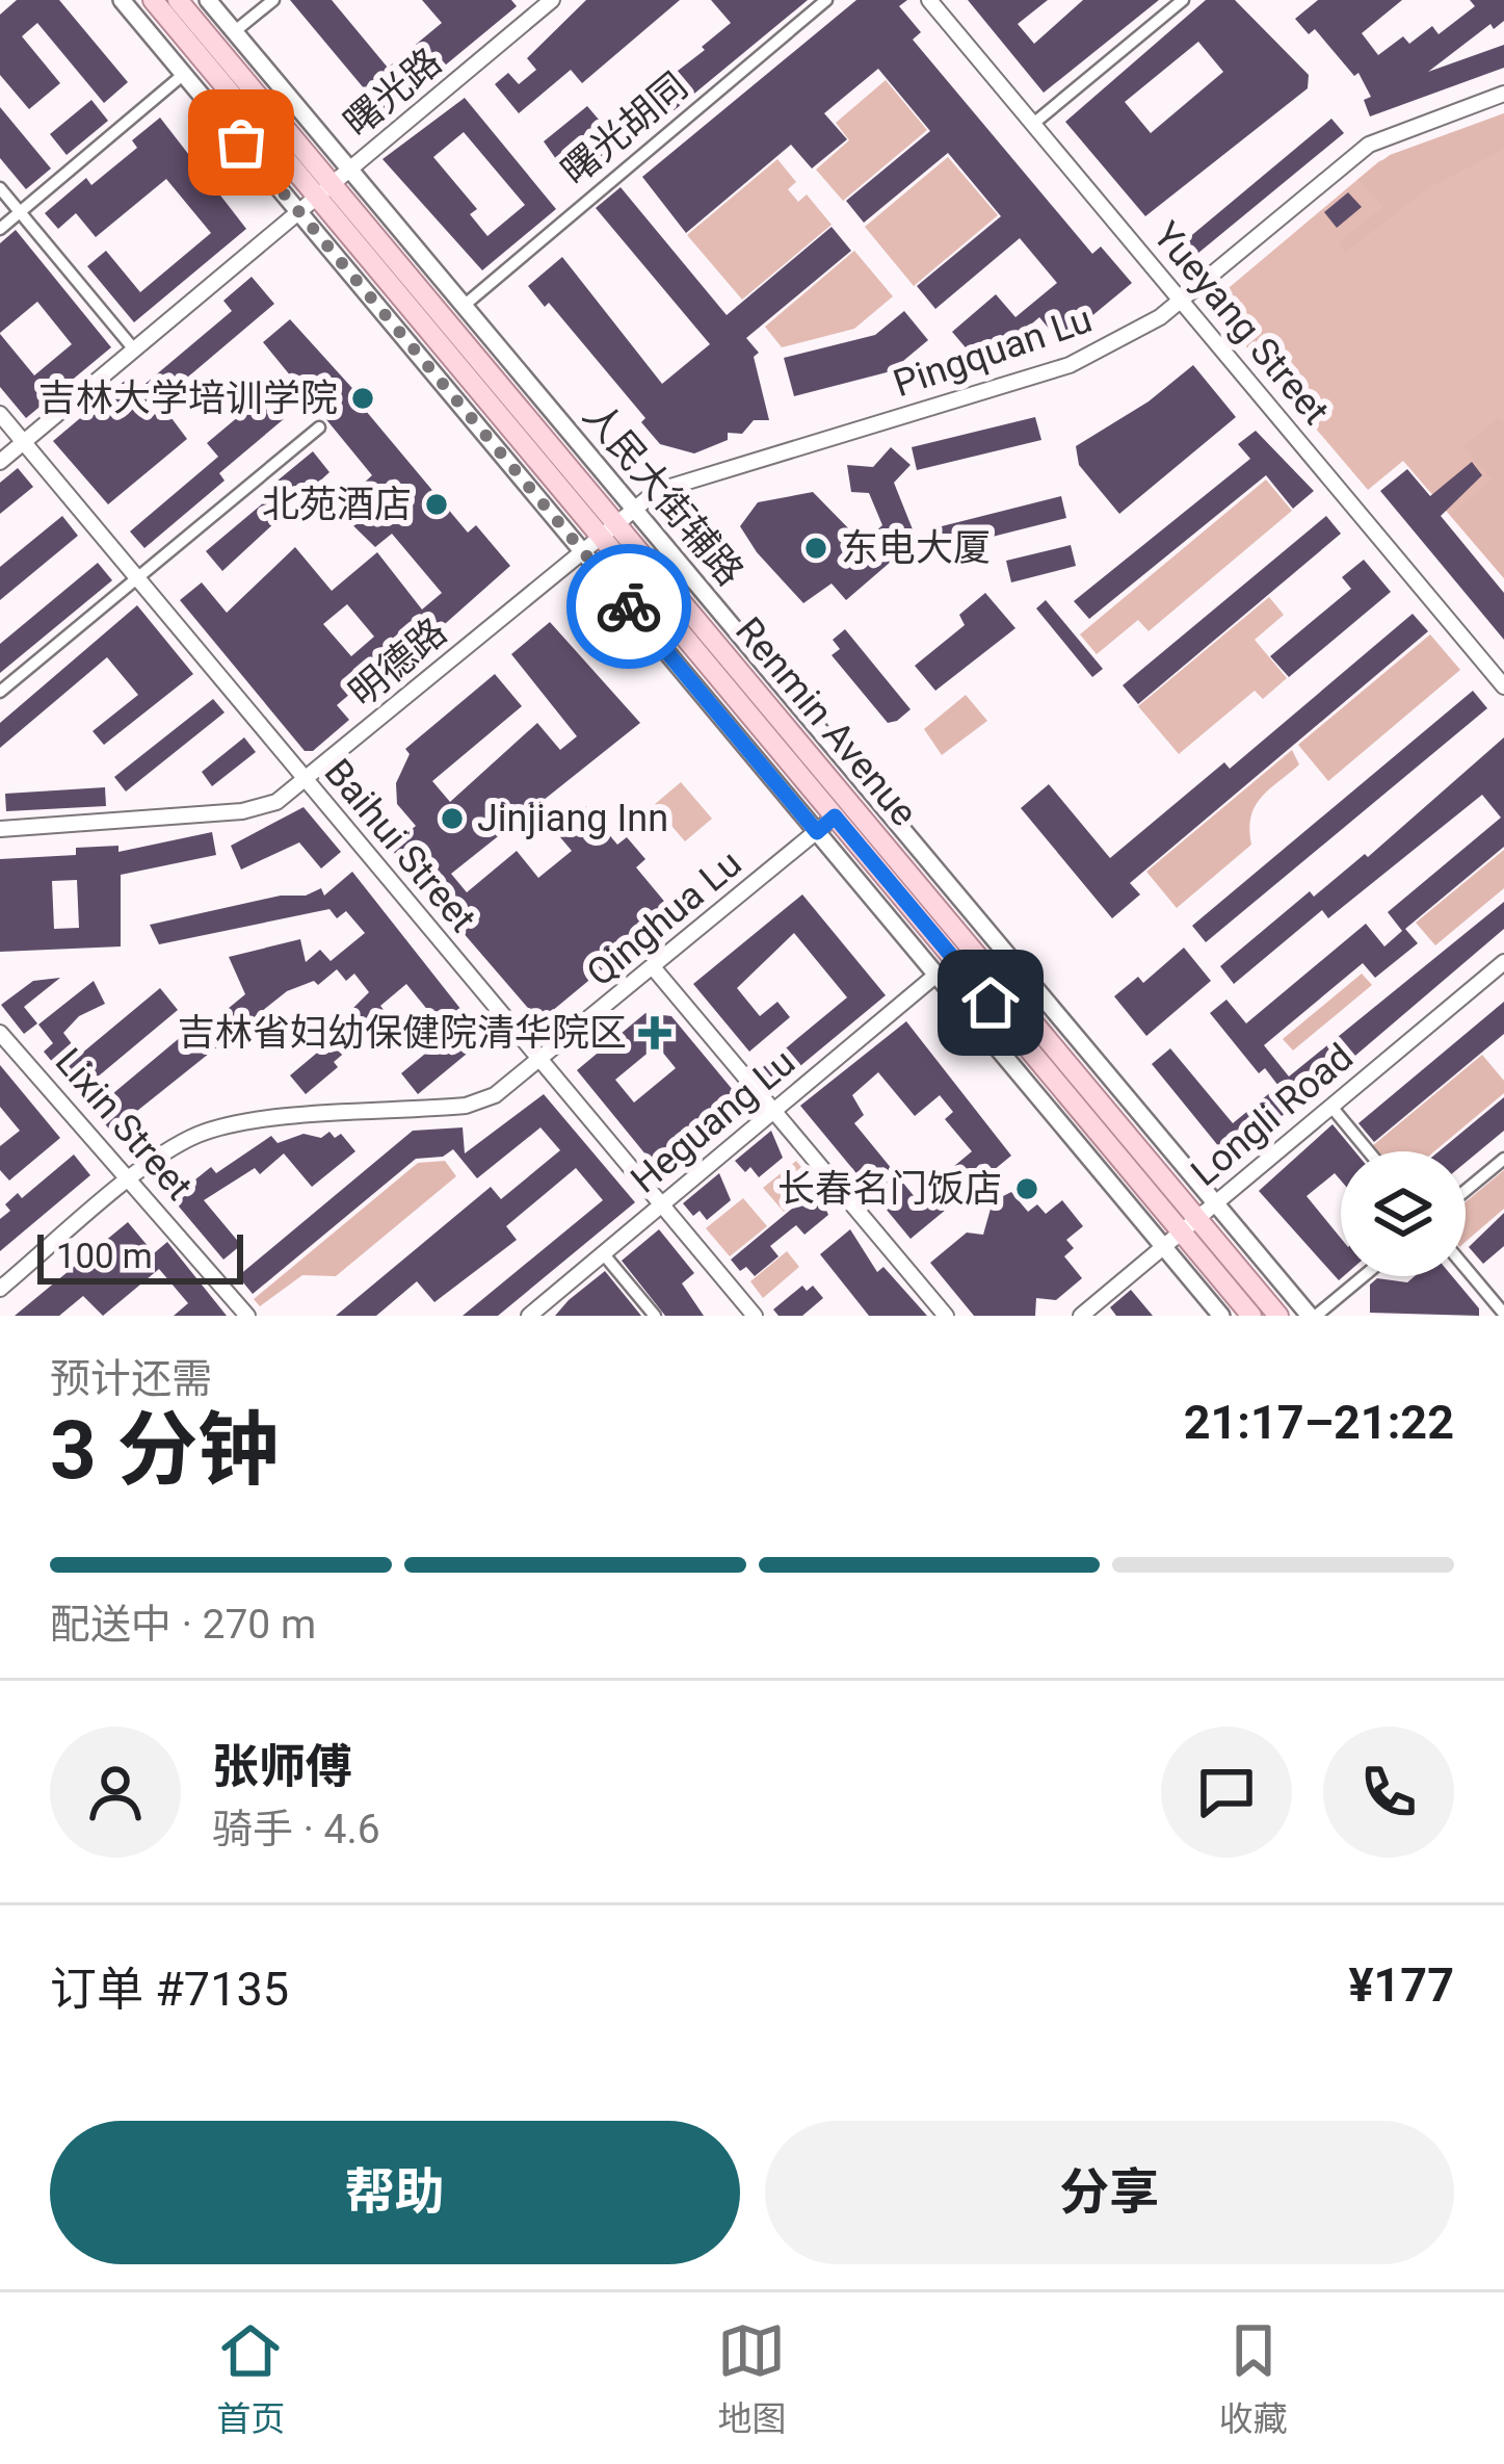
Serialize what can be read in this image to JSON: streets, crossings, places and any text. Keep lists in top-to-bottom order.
{
  "streets": {
    "main road": ["人民大街辅路", "Renmin Avenue"],
    "street": [
      "曙光路",
      "曙光胡同",
      "Yueyang Street",
      "Pingquan Lu",
      "明德路",
      "Baihui Street",
      "Qinghua Lu",
      "Longli Road",
      "Heguang Lu",
      "Lixin Street"
    ]
  },
  "crossings": [
    ["曙光路", "人民大街辅路"],
    ["曙光路", "Renmin Avenue"],
    ["曙光路", "Baihui Street"],
    ["曙光胡同", "人民大街辅路"],
    ["Yueyang Street", "Pingquan Lu"],
    ["Pingquan Lu", "人民大街辅路"],
    ["Pingquan Lu", "明德路"],
    ["Pingquan Lu", "Renmin Avenue"],
    ["人民大街辅路", "Longli Road"],
    ["明德路", "Renmin Avenue"],
    ["明德路", "Baihui Street"],
    ["Renmin Avenue", "Qinghua Lu"],
    ["Renmin Avenue", "Longli Road"],
    ["Baihui Street", "Qinghua Lu"],
    ["Baihui Street", "Heguang Lu"],
    ["Qinghua Lu", "Lixin Street"]
  ],
  "places": {
    "other": [
      "吉林大学培训学院",
      "北苑酒店",
      "东电大厦",
      "Jinjiang Inn",
      "长春名门饭店"
    ],
    "health": ["吉林省妇幼保健院清华院区"]
  },
  "scale_bar": "100 m",
  "page": {
    "scale": "100 m",
    "heading": ["3 分钟", "预计还需", "21:17–21:22"],
    "panel": [
      "张师傅",
      "骑手 · 4.6",
      "订单 #7135",
      "¥177"
    ],
    "bar": "配送中 · 270 m",
    "buttons": ["帮助", "分享"],
    "tabs": ["首页", "地图", "收藏"]
  }
}
